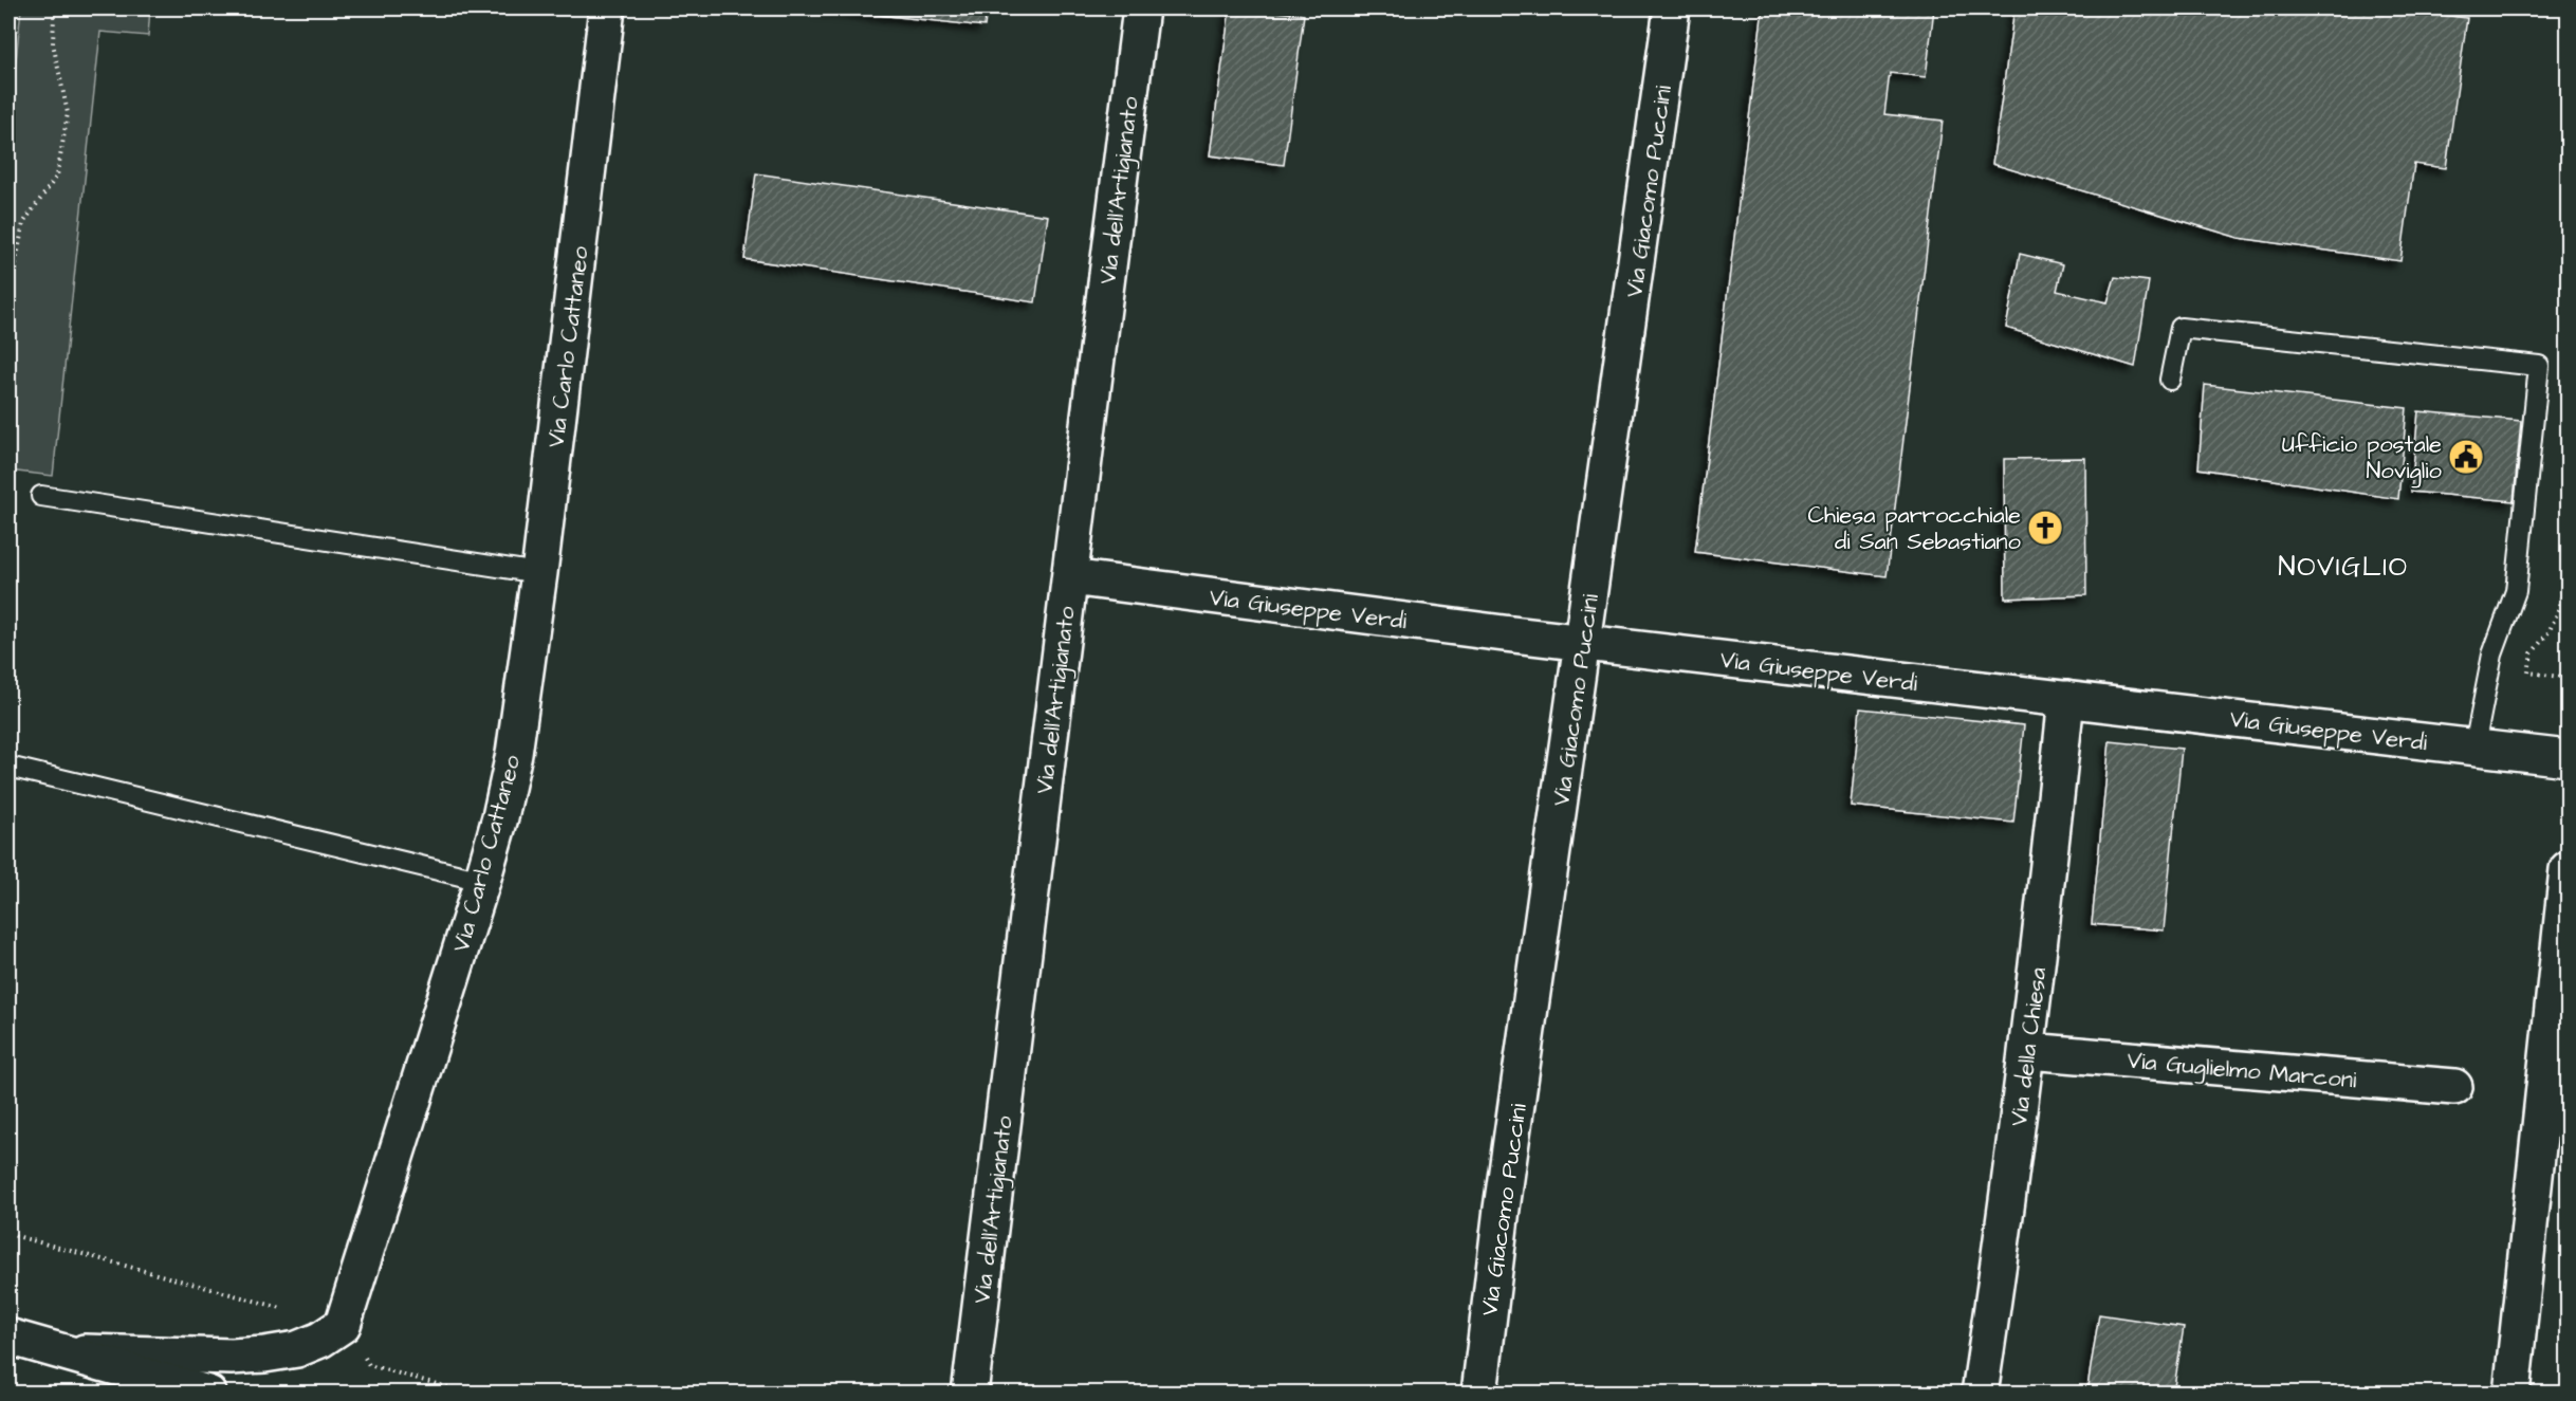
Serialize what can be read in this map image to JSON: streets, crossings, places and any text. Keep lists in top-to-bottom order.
{
  "streets": {
    "street": [
      "Via dell'Artigianato",
      "Via Giacomo Puccini",
      "Via Carlo Cattaneo",
      "Via Giuseppe Verdi",
      "Via della Chiesa",
      "Via Guglielmo Marconi"
    ]
  },
  "crossings": [
    ["Via dell'Artigianato", "Via Giuseppe Verdi"],
    ["Via Giacomo Puccini", "Via Giuseppe Verdi"],
    ["Via Giuseppe Verdi", "Via della Chiesa"],
    ["Via della Chiesa", "Via Guglielmo Marconi"]
  ],
  "districts": ["NOVIGLIO"],
  "places": {
    "public building": ["Ufficio postale Noviglio"],
    "church": ["Chiesa parrocchiale di San Sebastiano"]
  }
}
